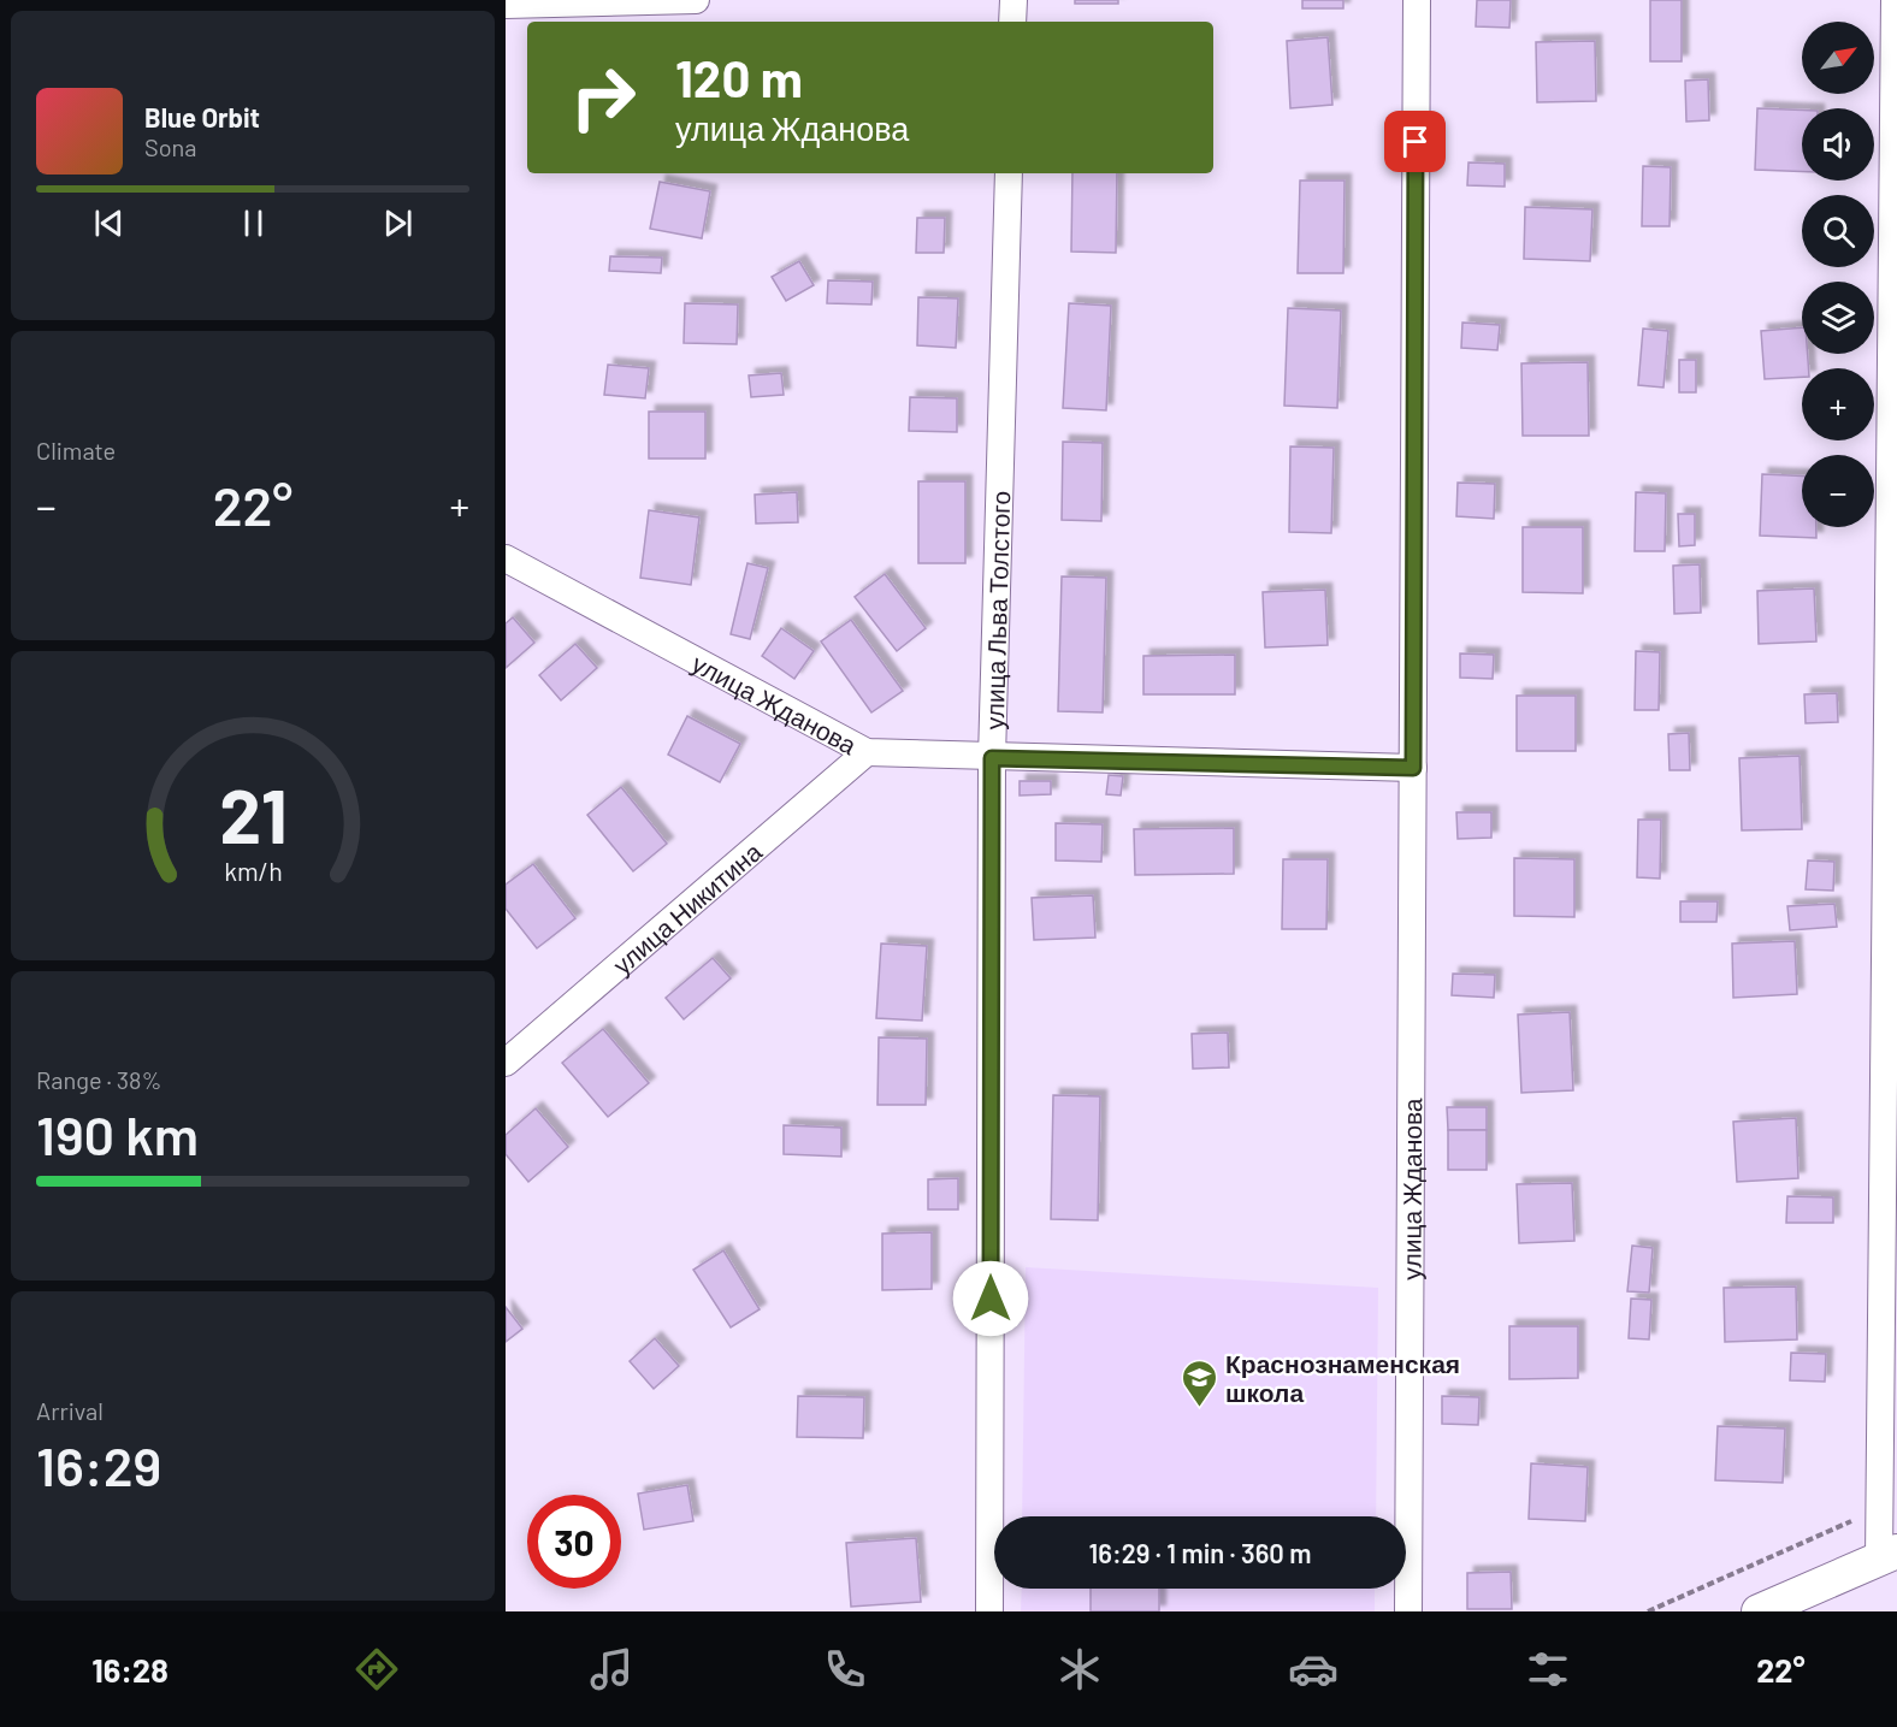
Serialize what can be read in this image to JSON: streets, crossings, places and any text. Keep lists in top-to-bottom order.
{
  "streets": {
    "street": ["улица Льва Толстого", "улица Жданова", "улица Никитина"]
  },
  "crossings": [
    ["улица Льва Толстого", "улица Жданова"],
    ["улица Жданова", "улица Никитина"]
  ],
  "places": {
    "school or university": ["Краснознаменская школа"]
  },
  "north": "top right",
  "page": {
    "map_buttons": ["+", "−"],
    "turn": ["120 m", "улица Жданова"],
    "song": ["Blue Orbit", "Sona"],
    "tile": [
      "Climate",
      ["Range · 38%", "190 km"],
      ["Arrival", "16:29"]
    ],
    "heat": ["−", "22°", "+"],
    "limit": "30",
    "trip": "16:29 · 1 min · 360 m",
    "tabs": ["16:28", "22°"],
    "gauge": ["21", "km/h"]
  }
}
